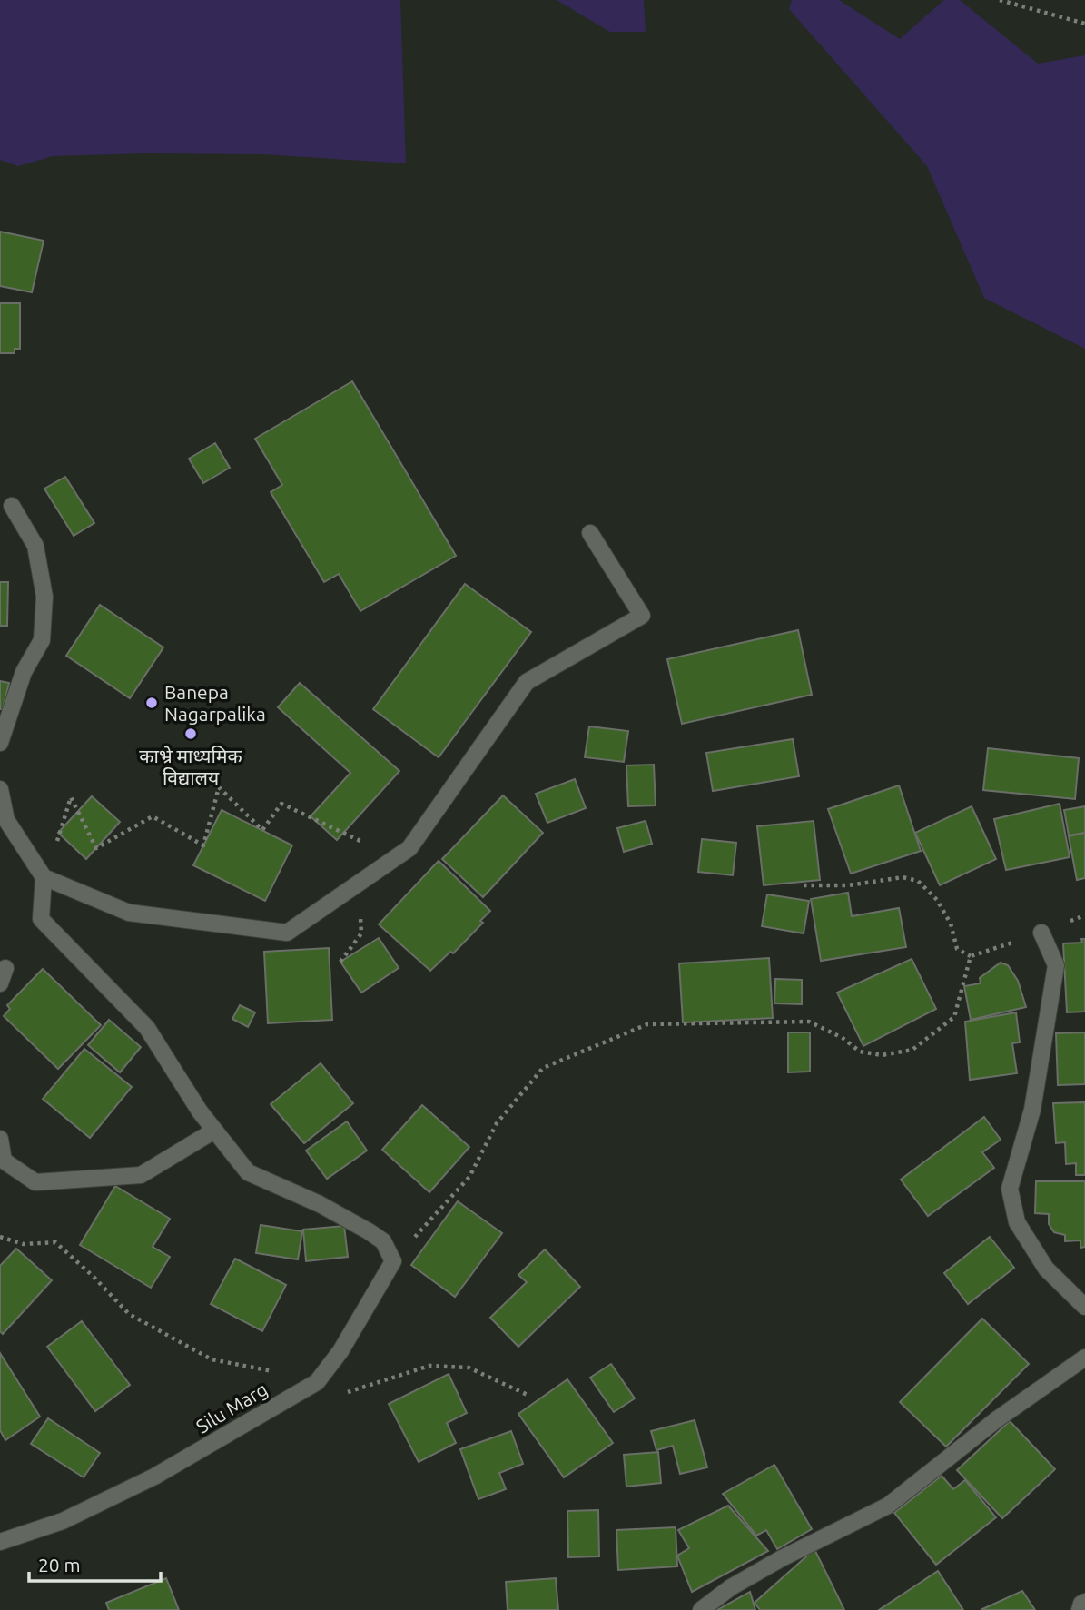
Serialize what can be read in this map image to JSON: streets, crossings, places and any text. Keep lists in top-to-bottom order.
{
  "streets": {
    "street": ["Silu Marg"]
  },
  "places": ["Banepa Nagarpalika", "काभ्रे माध्यमिक विद्यालय"],
  "scale_bar": "20 m"
}
